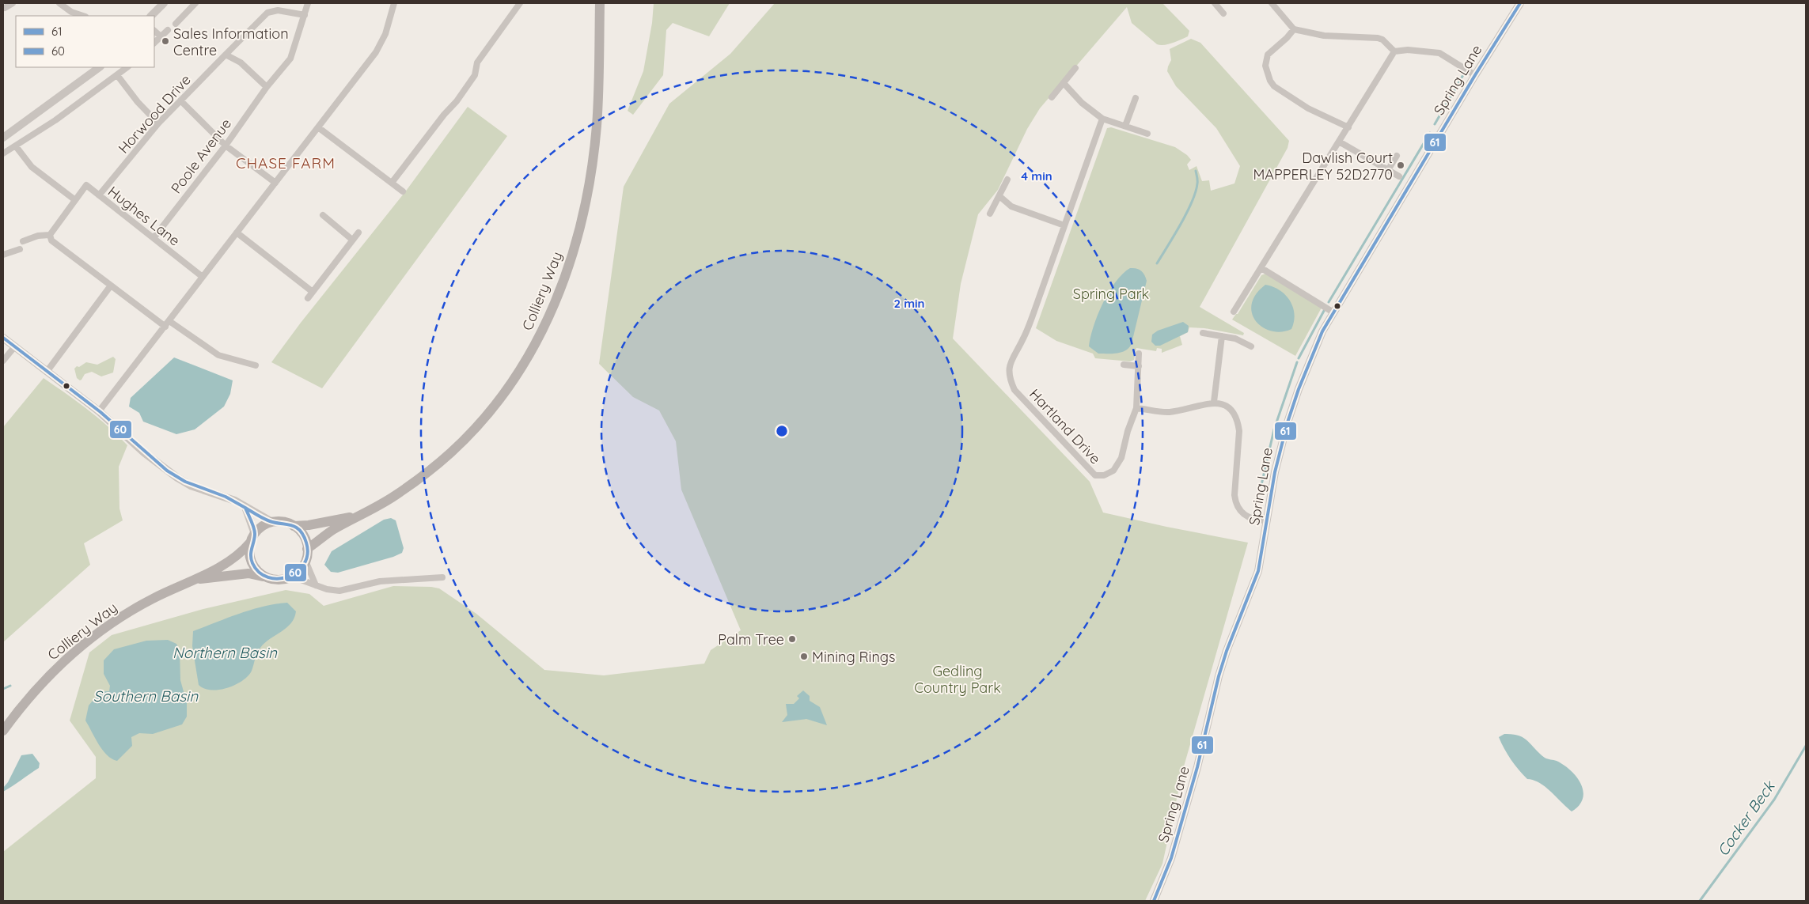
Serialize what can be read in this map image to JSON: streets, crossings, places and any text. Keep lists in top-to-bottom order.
{
  "streets": {
    "main road": ["Colliery Way"],
    "street": [
      "Spring Lane",
      "Horwood Drive",
      "Poole Avenue",
      "Hughes Lane",
      "Hartland Drive"
    ]
  },
  "crossings": [
    ["Horwood Drive", "Poole Avenue"],
    ["Horwood Drive", "Hughes Lane"],
    ["Poole Avenue", "Hughes Lane"]
  ],
  "districts": ["CHASE FARM"],
  "water": ["Northern Basin", "Southern Basin", "Cocker Beck"],
  "parks": ["Spring Park", "Gedling Country Park"],
  "places": [
    "Sales Information Centre",
    "Dawlish Court MAPPERLEY 52D2770",
    "Palm Tree",
    "Mining Rings"
  ],
  "lines": ["transit line 61", "transit line 60"],
  "legend": ["61", "60"],
  "rings": ["4 min", "2 min"]
}
